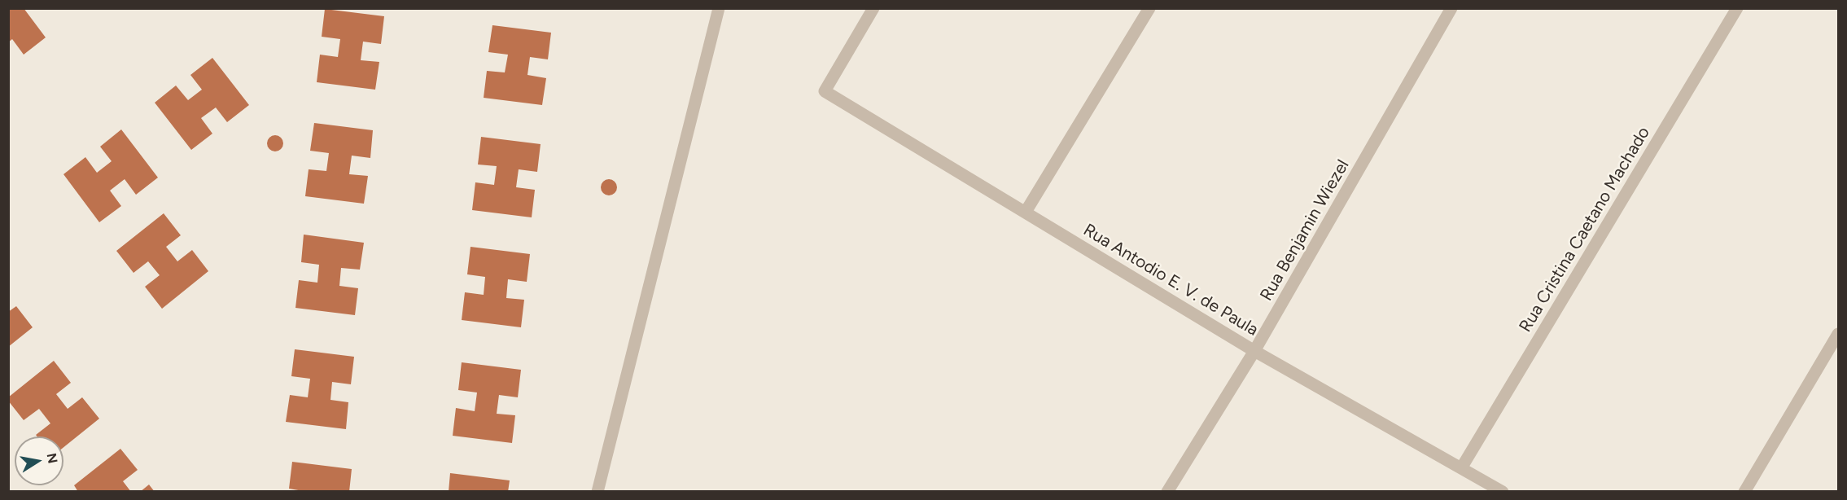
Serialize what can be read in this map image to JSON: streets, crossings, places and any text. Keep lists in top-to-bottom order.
{
  "streets": {
    "street": ["Rua Cristina Caetano Machado", "Rua Benjamin Wiezel", "Rua Antodio E. V. de Paula"]
  },
  "crossings": [
    ["Rua Cristina Caetano Machado", "Rua Antodio E. V. de Paula"],
    ["Rua Benjamin Wiezel", "Rua Antodio E. V. de Paula"]
  ],
  "north": "right"
}
